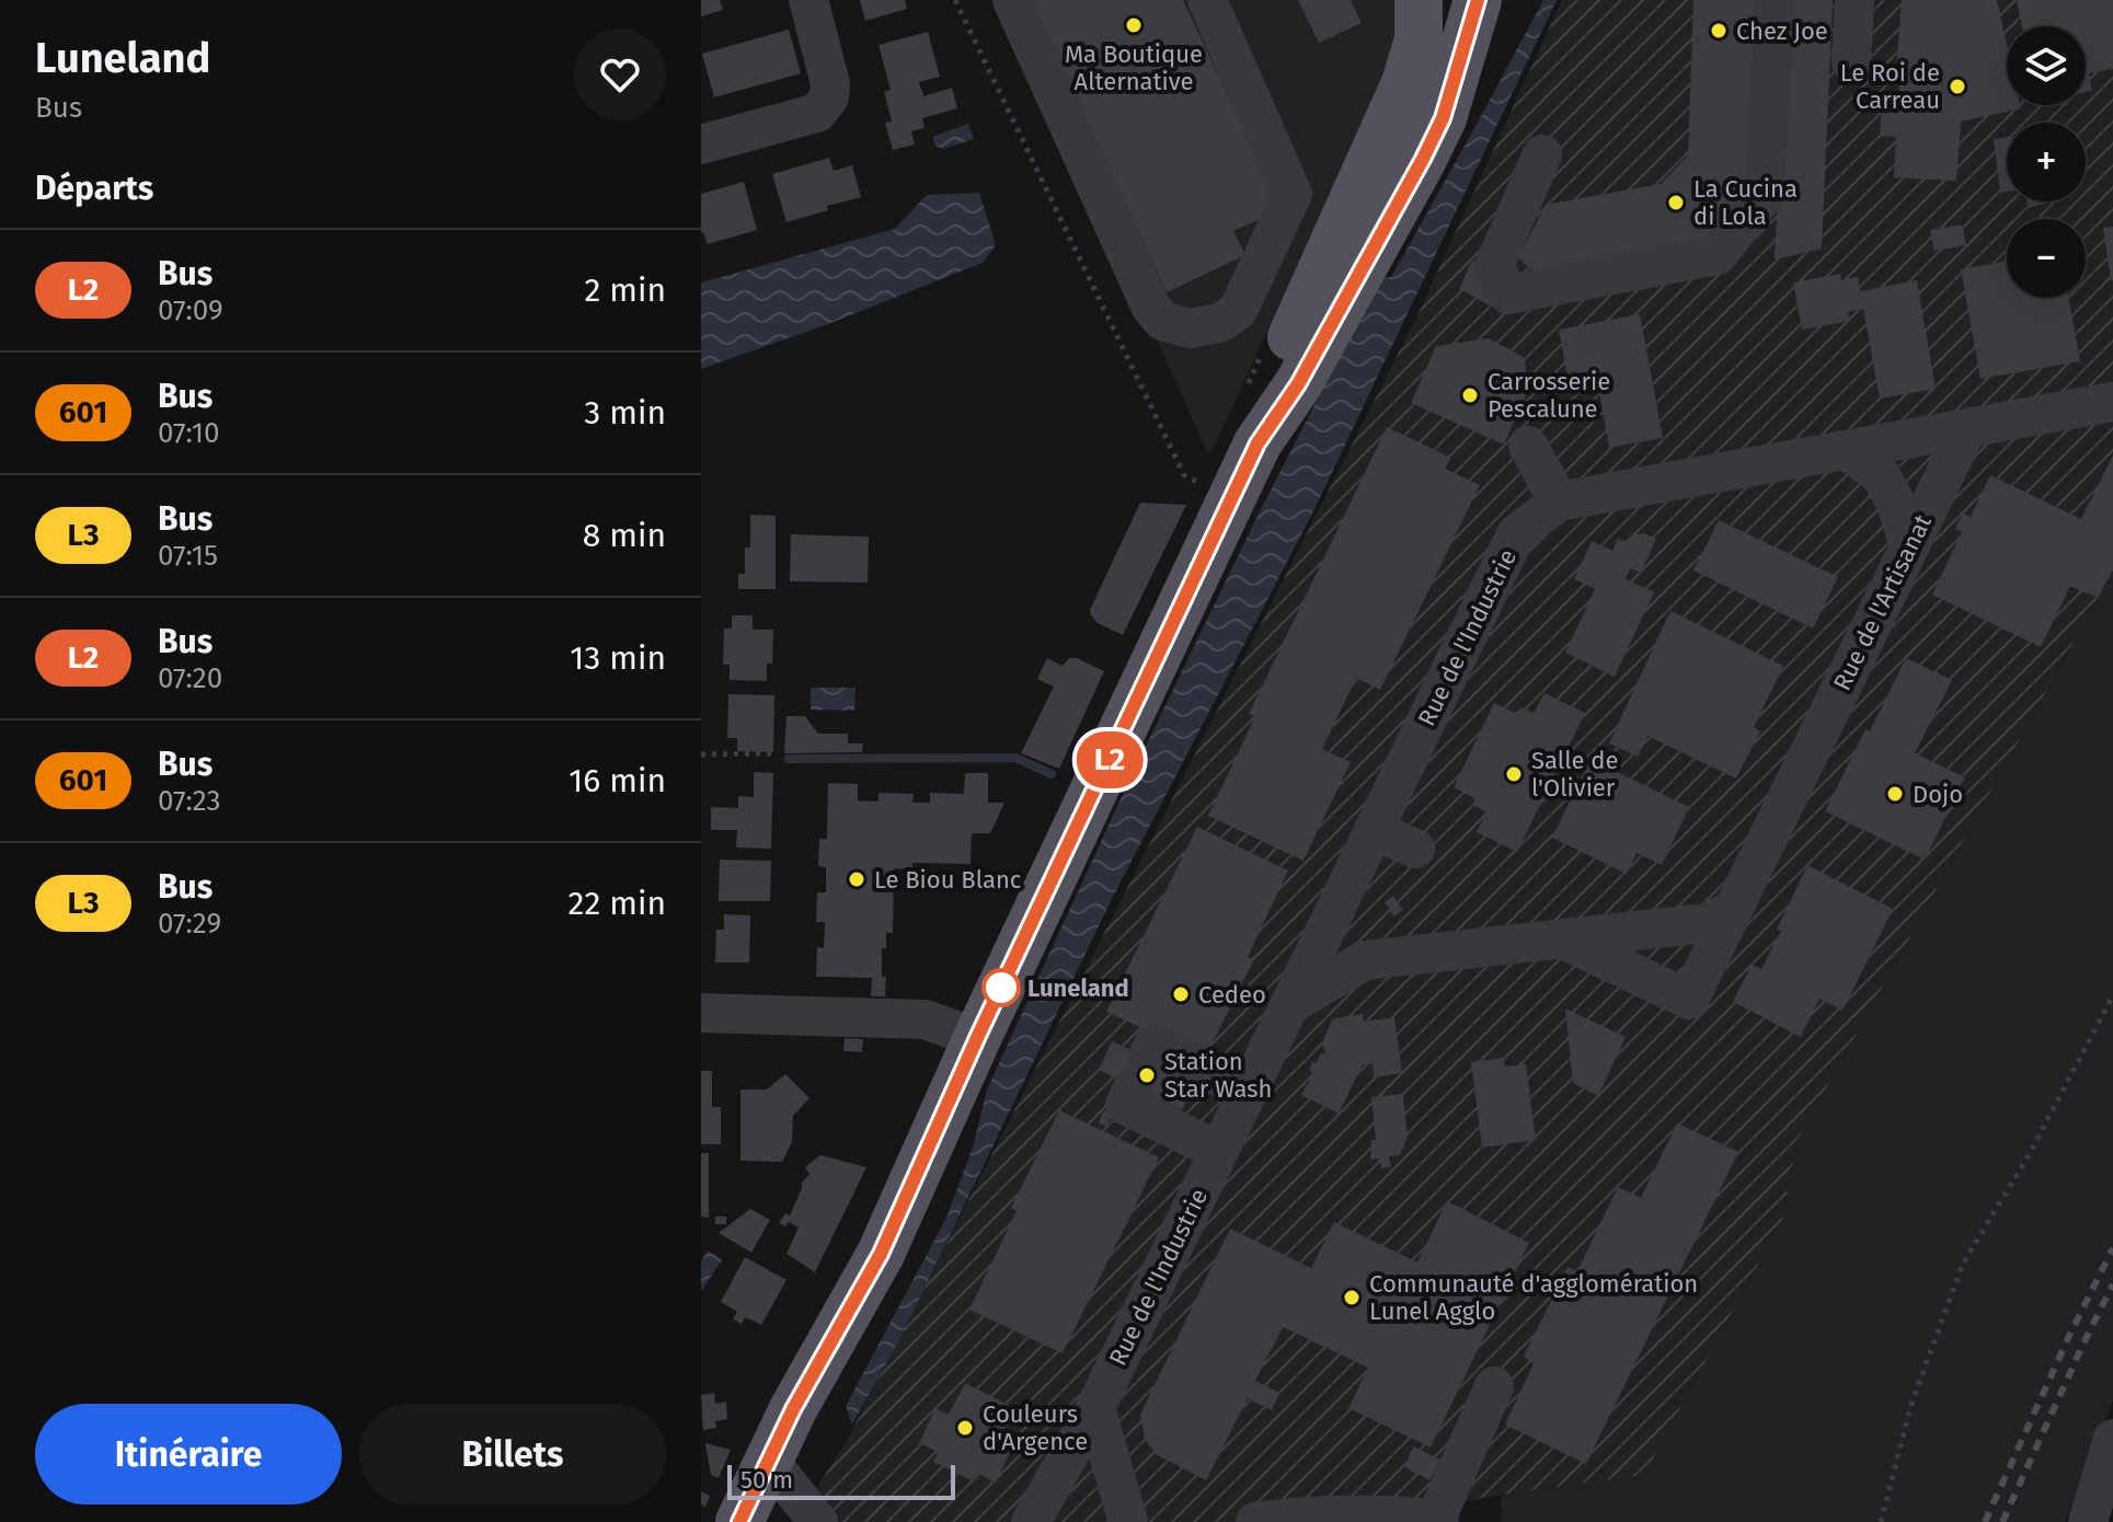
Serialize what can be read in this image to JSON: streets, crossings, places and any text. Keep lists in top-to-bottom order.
{
  "streets": {
    "street": ["Rue de l'Artisanat", "Rue de l'Industrie"]
  },
  "crossings": [
    ["Rue de l'Artisanat", "Rue de l'Industrie"]
  ],
  "places": [
    "Ma Boutique Alternative",
    "Chez Joe",
    "Le Roi de Carreau",
    "La Cucina di Lola",
    "Carrosserie Pescalune",
    "Salle de l'Olivier",
    "Dojo",
    "Le Biou Blanc",
    "Luneland",
    "Cedeo",
    "Station Star Wash",
    "Communauté d'agglomération Lunel Agglo",
    "Couleurs d'Argence"
  ],
  "lines": ["bus line L2"],
  "scale_bar": "50 m",
  "page": {
    "heading": [
      ["Luneland", "Bus"],
      "Départs"
    ],
    "on_map": "L2",
    "map_buttons": ["+", "−"],
    "list": [
      {
        "mark": "L2",
        "name": "Bus",
        "note": "07:09",
        "value": "2 min"
      },
      {
        "mark": "601",
        "name": "Bus",
        "note": "07:10",
        "value": "3 min"
      },
      {
        "mark": "L3",
        "name": "Bus",
        "note": "07:15",
        "value": "8 min"
      },
      {
        "mark": "L2",
        "name": "Bus",
        "note": "07:20",
        "value": "13 min"
      },
      {
        "mark": "601",
        "name": "Bus",
        "note": "07:23",
        "value": "16 min"
      },
      {
        "mark": "L3",
        "name": "Bus",
        "note": "07:29",
        "value": "22 min"
      }
    ],
    "buttons": ["Itinéraire", "Billets"],
    "scale": "50 m"
  }
}
